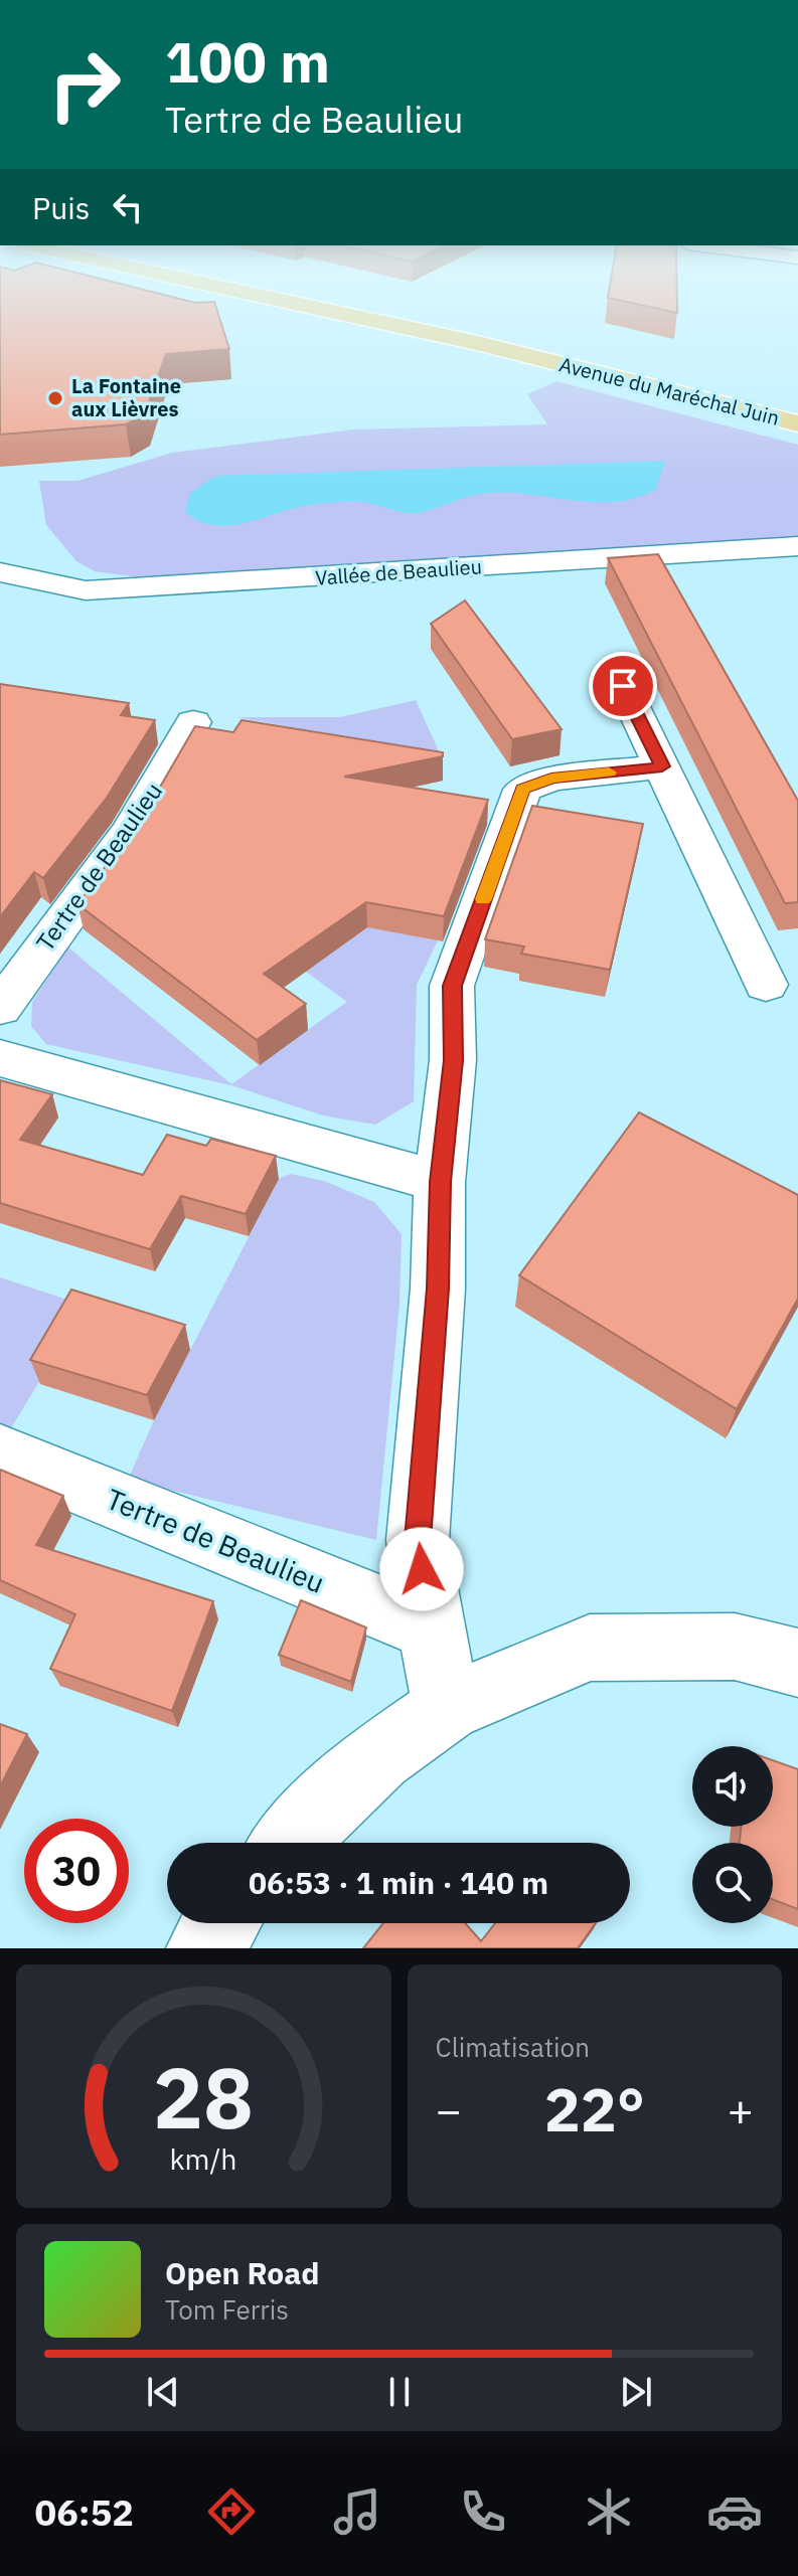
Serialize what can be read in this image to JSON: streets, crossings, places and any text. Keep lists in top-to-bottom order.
{
  "streets": {
    "main road": ["Avenue du Maréchal Juin"],
    "street": ["Vallée de Beaulieu", "Tertre de Beaulieu"]
  },
  "places": ["La Fontaine aux Lièvres"],
  "page": {
    "turn": ["100 m", "Tertre de Beaulieu"],
    "then": "Puis",
    "limit": "30",
    "trip": "06:53 · 1 min · 140 m",
    "tile": "Climatisation",
    "heat": ["−", "22°", "+"],
    "song": ["Open Road", "Tom Ferris"],
    "tabs": "06:52",
    "gauge": ["28", "km/h"]
  }
}
